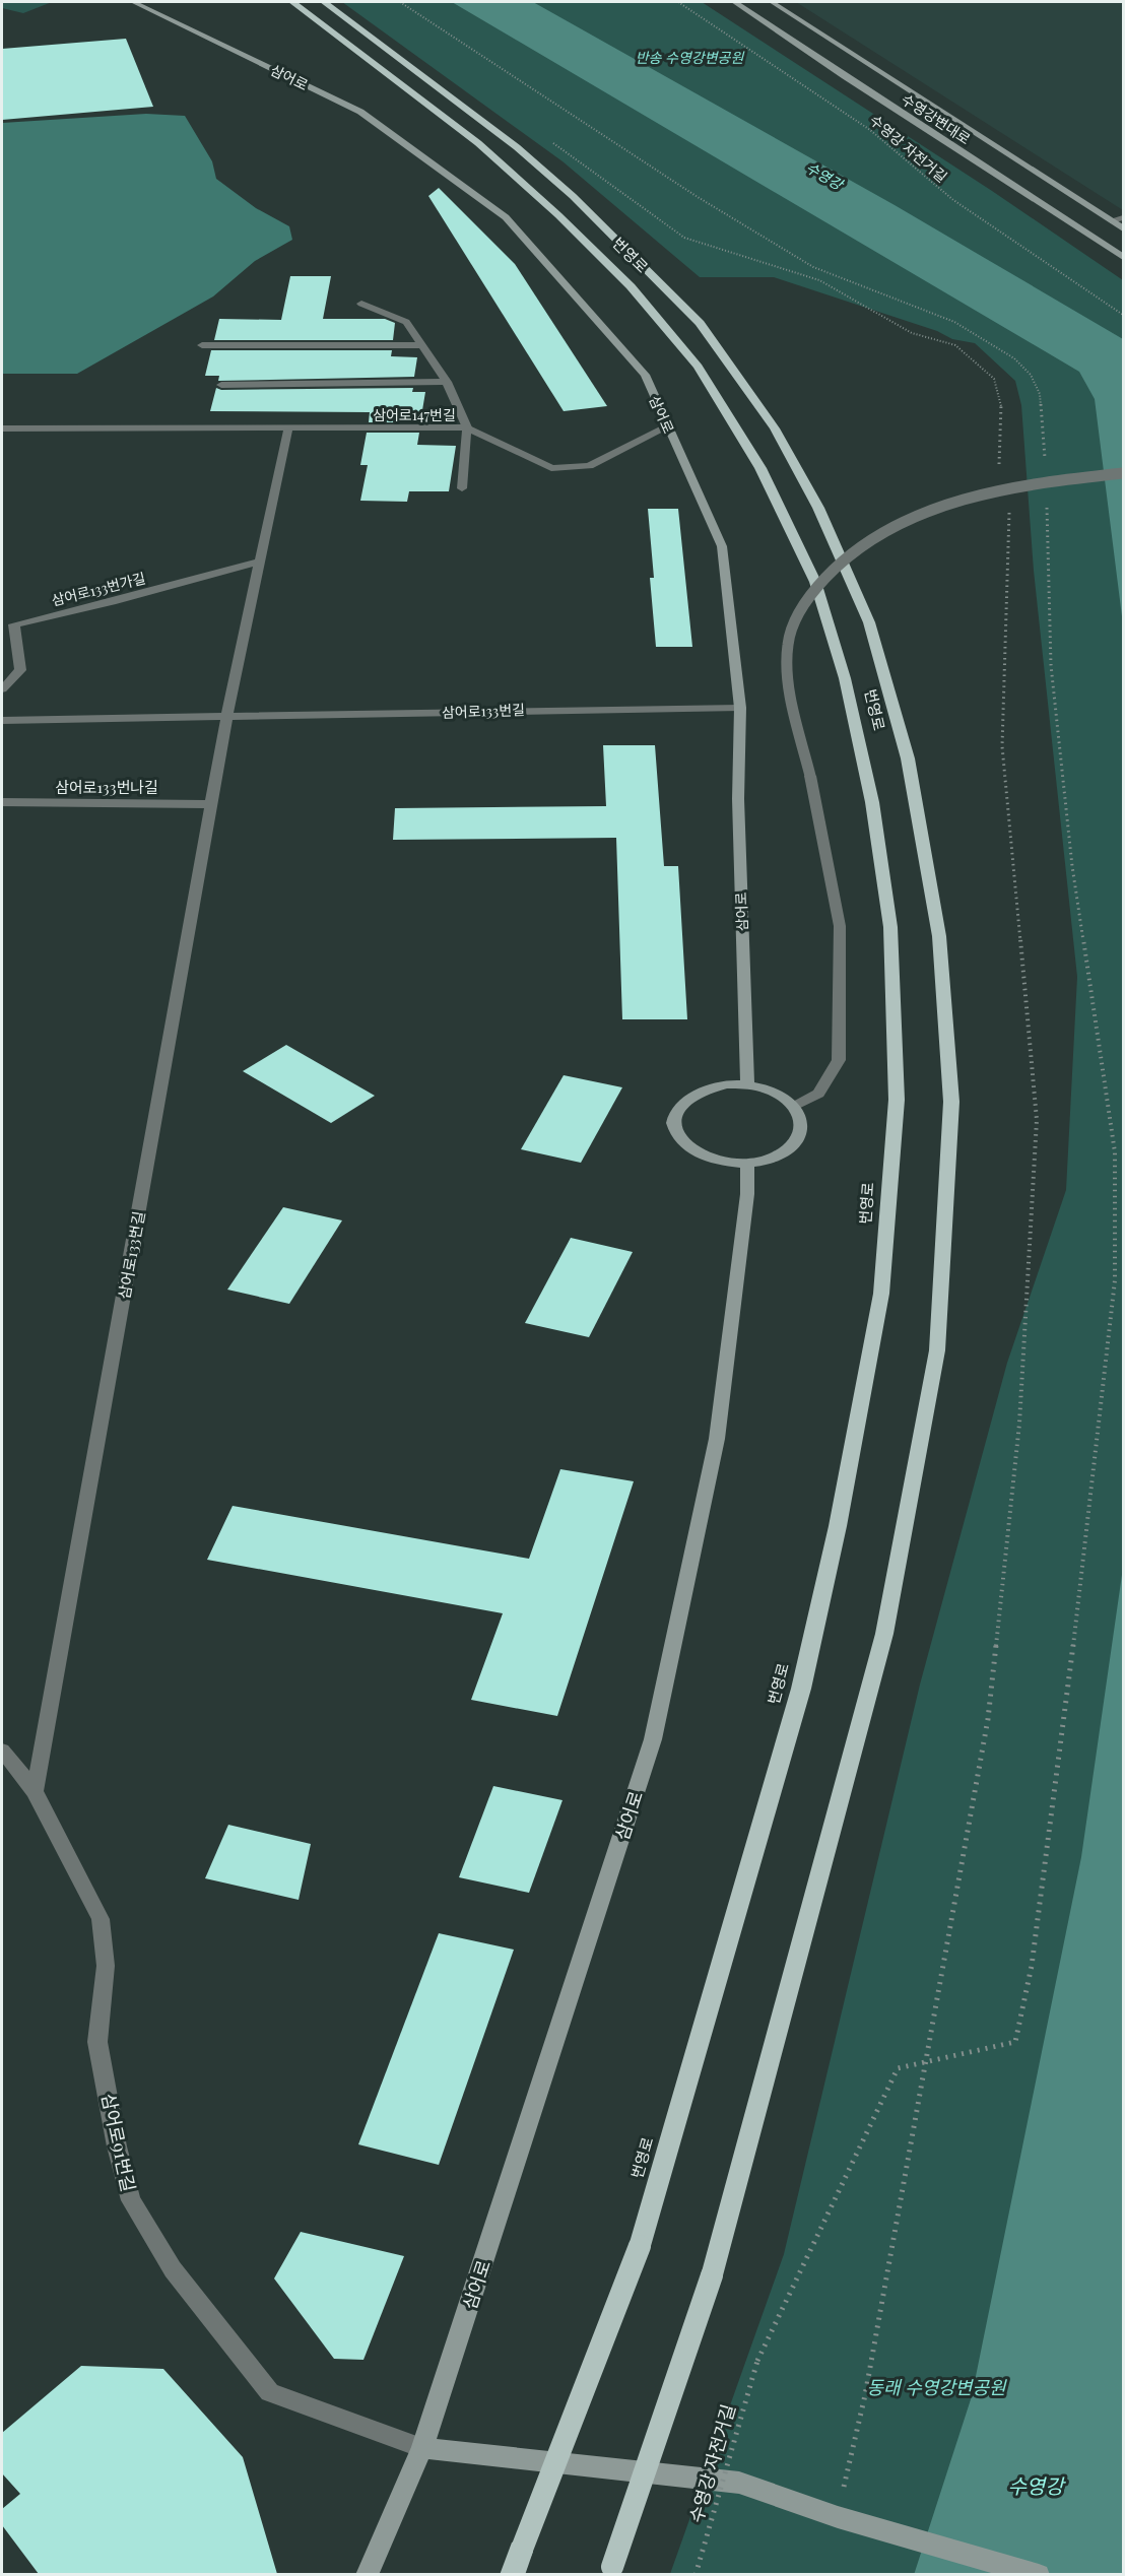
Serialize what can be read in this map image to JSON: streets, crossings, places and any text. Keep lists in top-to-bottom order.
{
  "streets": {
    "highway": ["번영로"],
    "main road": ["삼어로", "수영강변대로"],
    "street": [
      "삼어로147번길",
      "삼어로133번가길",
      "삼어로133번길",
      "삼어로133번나길",
      "삼어로91번길"
    ],
    "path": ["수영강 자전거길"]
  },
  "crossings": [
    ["삼어로", "삼어로147번길"],
    ["삼어로", "삼어로133번길"],
    ["삼어로", "삼어로91번길"],
    ["삼어로133번길", "삼어로133번나길"],
    ["삼어로133번길", "삼어로91번길"]
  ],
  "water": ["수영강"],
  "parks": ["반송 수영강변공원", "동래 수영강변공원"]
}
